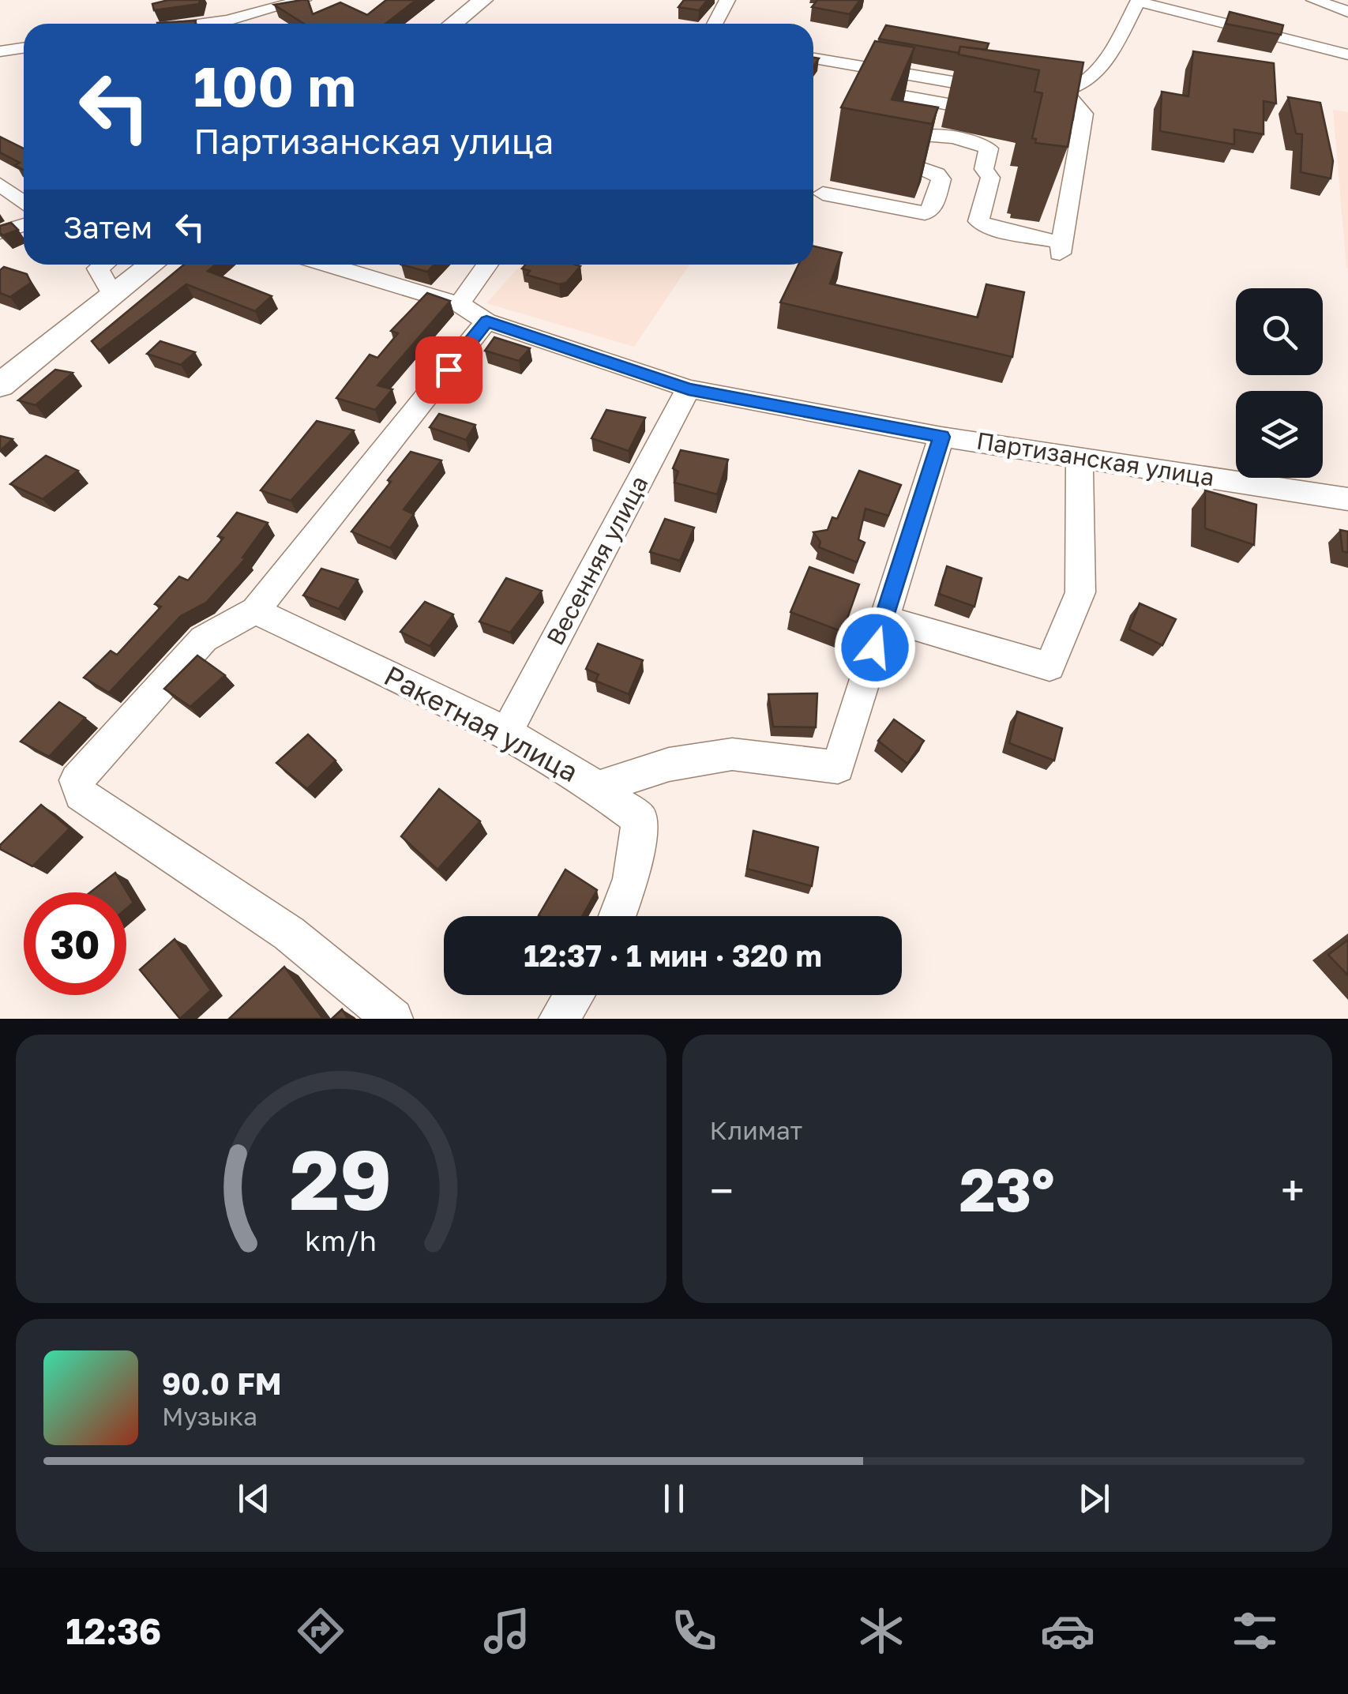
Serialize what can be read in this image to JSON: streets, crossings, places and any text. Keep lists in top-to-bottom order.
{
  "streets": {
    "street": ["Партизанская улица", "Весенняя улица", "Ракетная улица"]
  },
  "crossings": [
    ["Партизанская улица", "Весенняя улица"],
    ["Весенняя улица", "Ракетная улица"]
  ],
  "page": {
    "turn": ["100 m", "Партизанская улица"],
    "then": "Затем",
    "limit": "30",
    "trip": "12:37 · 1 мин · 320 m",
    "tile": "Климат",
    "heat": ["−", "23°", "+"],
    "song": ["90.0 FM", "Музыка"],
    "tabs": "12:36",
    "gauge": ["29", "km/h"]
  }
}
